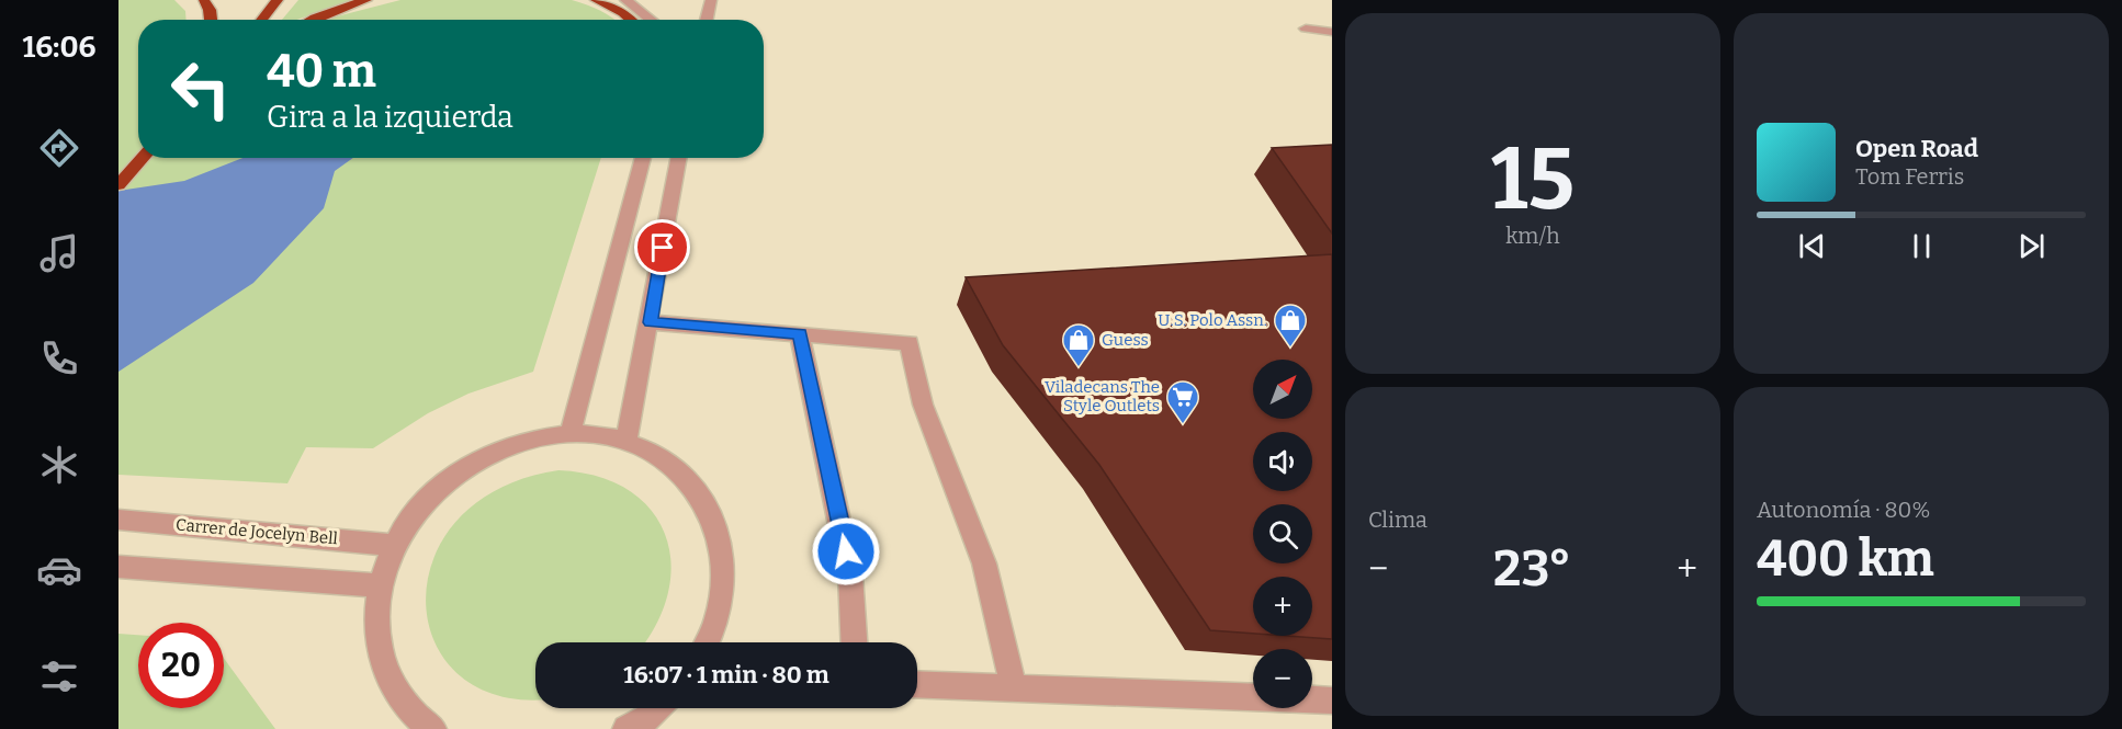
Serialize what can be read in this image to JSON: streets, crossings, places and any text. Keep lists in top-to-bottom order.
{
  "streets": {
    "street": ["Carrer de Jocelyn Bell"]
  },
  "places": {
    "shop": ["U.S. Polo Assn.", "Guess"],
    "supermarket": ["Viladecans The Style Outlets"]
  },
  "north": "top right",
  "page": {
    "tabs": "16:06",
    "tile": [
      ["15", "km/h"],
      "Clima",
      ["Autonomía · 80%", "400 km"]
    ],
    "turn": ["40 m", "Gira a la izquierda"],
    "song": ["Open Road", "Tom Ferris"],
    "map_buttons": ["+", "−"],
    "heat": ["−", "23°", "+"],
    "limit": "20",
    "trip": "16:07 · 1 min · 80 m"
  }
}
